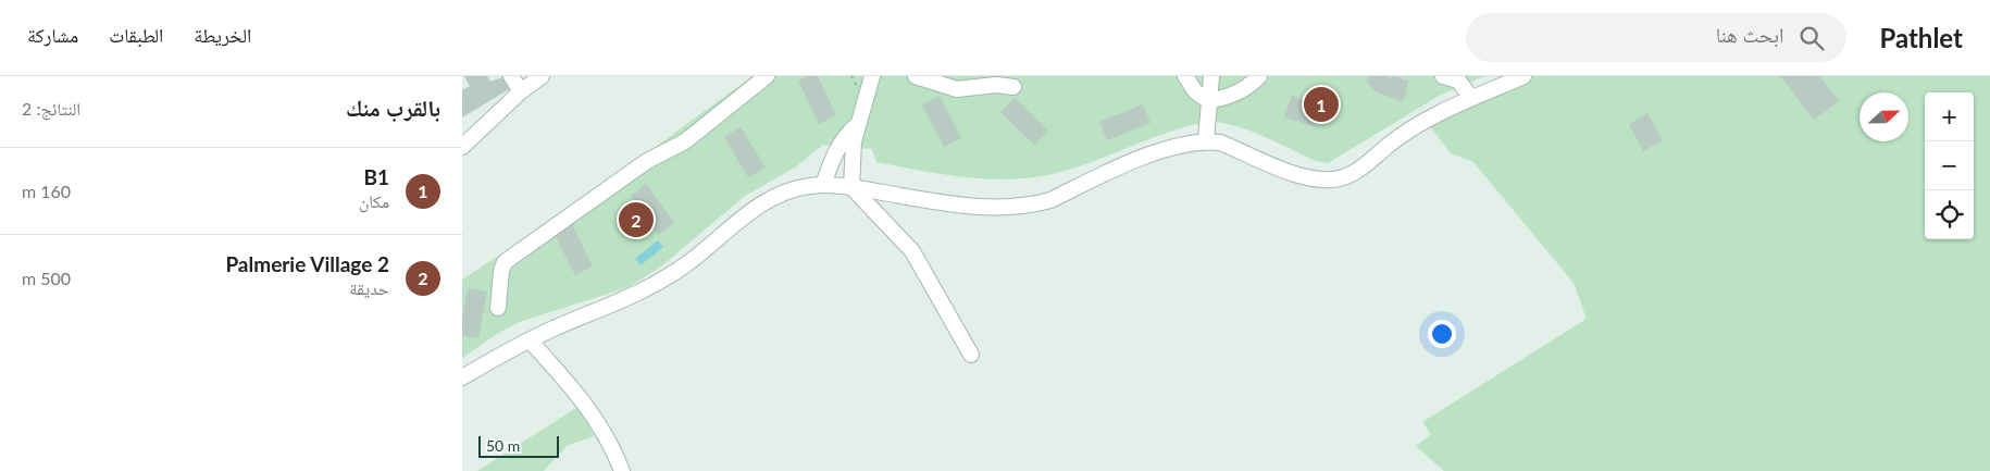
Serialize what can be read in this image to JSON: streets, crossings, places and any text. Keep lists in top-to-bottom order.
{
  "scale_bar": "50 m",
  "north": "right",
  "page": {
    "header": "Pathlet",
    "search": "ابحث هنا",
    "nav": ["الخريطة", "الطبقات", "مشاركة"],
    "heading": ["بالقرب منك", "النتائج: 2"],
    "pins": ["1", "2"],
    "map_buttons": ["+", "−"],
    "list": [
      {
        "mark": "1",
        "name": "B1",
        "note": "مكان",
        "value": "160 m"
      },
      {
        "mark": "2",
        "name": "Palmerie Village 2",
        "note": "حديقة",
        "value": "500 m"
      }
    ],
    "scale": "50 m"
  }
}
